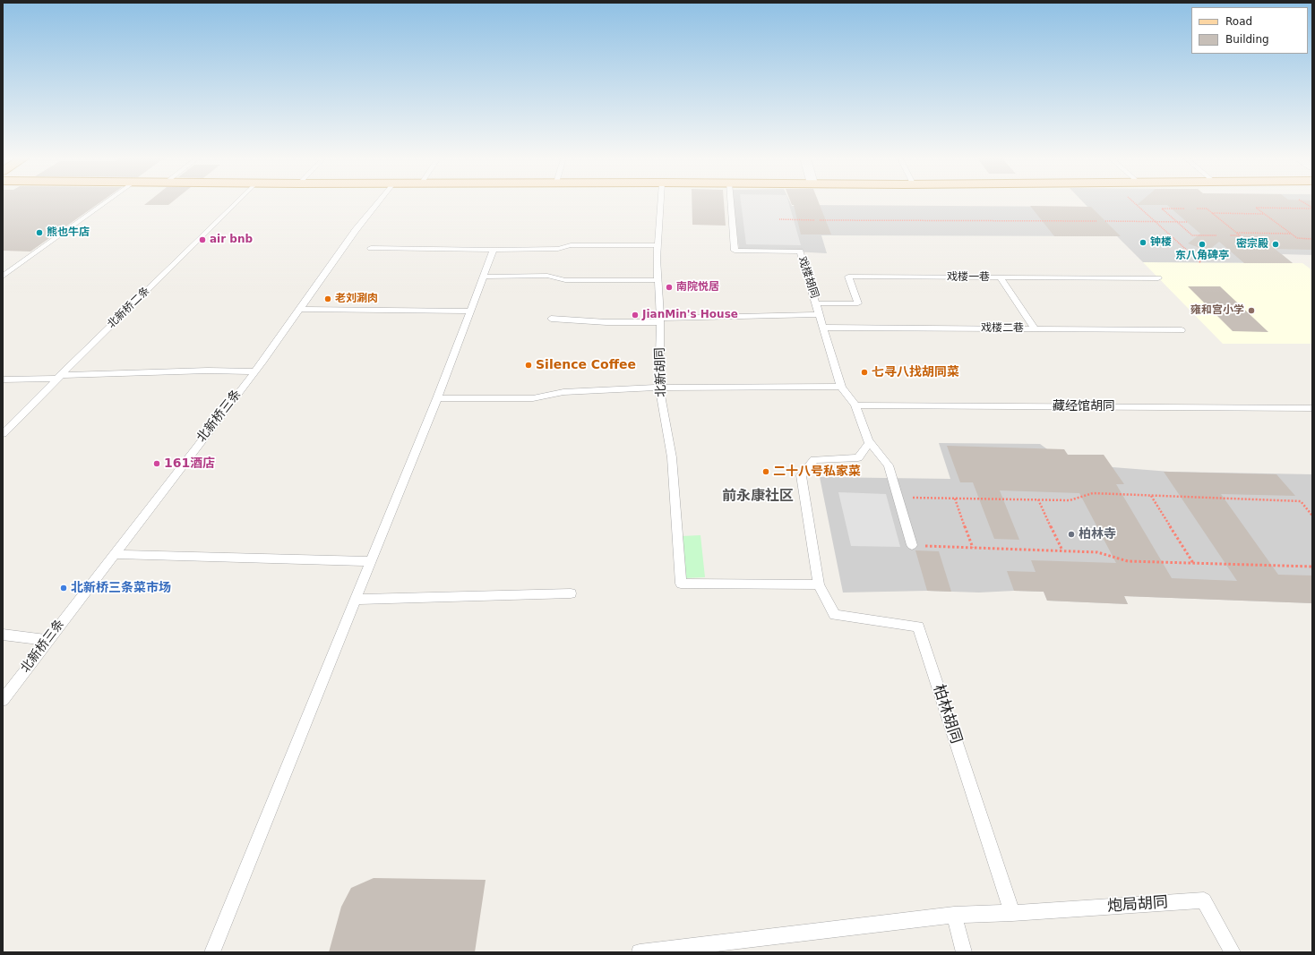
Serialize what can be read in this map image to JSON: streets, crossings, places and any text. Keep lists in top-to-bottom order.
{
  "streets": {
    "lane": [
      "戏楼胡同",
      "戏楼一巷",
      "北新桥二条",
      "戏楼二巷",
      "北新胡同",
      "藏经馆胡同",
      "北新桥三条",
      "柏林胡同",
      "炮局胡同"
    ]
  },
  "crossings": [
    ["戏楼胡同", "戏楼一巷"],
    ["戏楼胡同", "戏楼二巷"],
    ["戏楼胡同", "藏经馆胡同"],
    ["北新胡同", "柏林胡同"],
    ["柏林胡同", "炮局胡同"]
  ],
  "districts": ["前永康社区"],
  "places": [
    "熊也牛店",
    "air bnb",
    "钟楼",
    "东八角碑亭",
    "密宗殿",
    "南院悦居",
    "老刘涮肉",
    "雍和宫小学",
    "JianMin's House",
    "Silence Coffee",
    "七寻八找胡同菜",
    "161酒店",
    "二十八号私家菜",
    "柏林寺",
    "北新桥三条菜市场"
  ],
  "legend": ["Road", "Building"]
}
